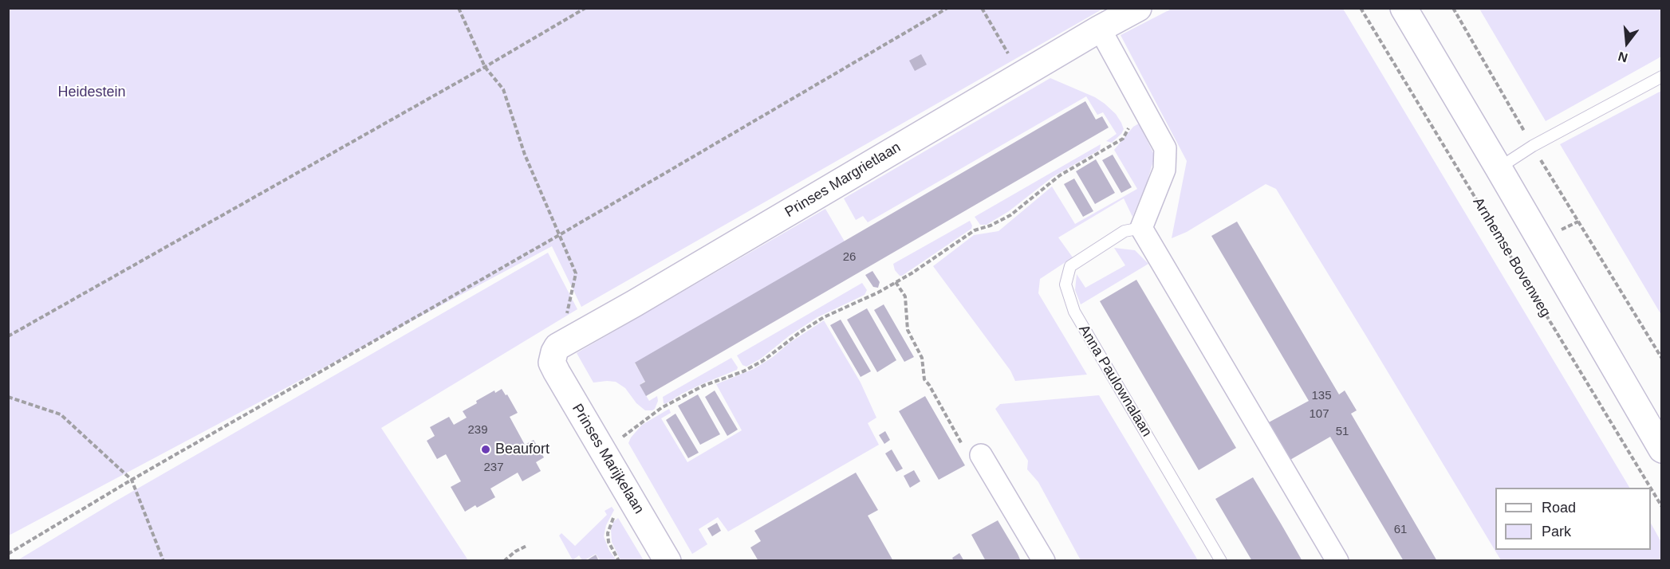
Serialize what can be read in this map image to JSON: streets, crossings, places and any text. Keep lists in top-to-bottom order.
{
  "streets": {
    "street": ["Prinses Margrietlaan", "Prinses Marijkelaan"],
    "lane": ["Anna Paulownalaan"],
    "path": ["Arnhemse Bovenweg"]
  },
  "crossings": [
    ["Prinses Margrietlaan", "Prinses Marijkelaan"]
  ],
  "parks": ["Heidestein"],
  "places": ["Beaufort"],
  "house_numbers": [
    "26",
    "135",
    "107",
    "239",
    "51",
    "237",
    "61"
  ],
  "legend": ["Road", "Park"],
  "north": "bottom"
}
